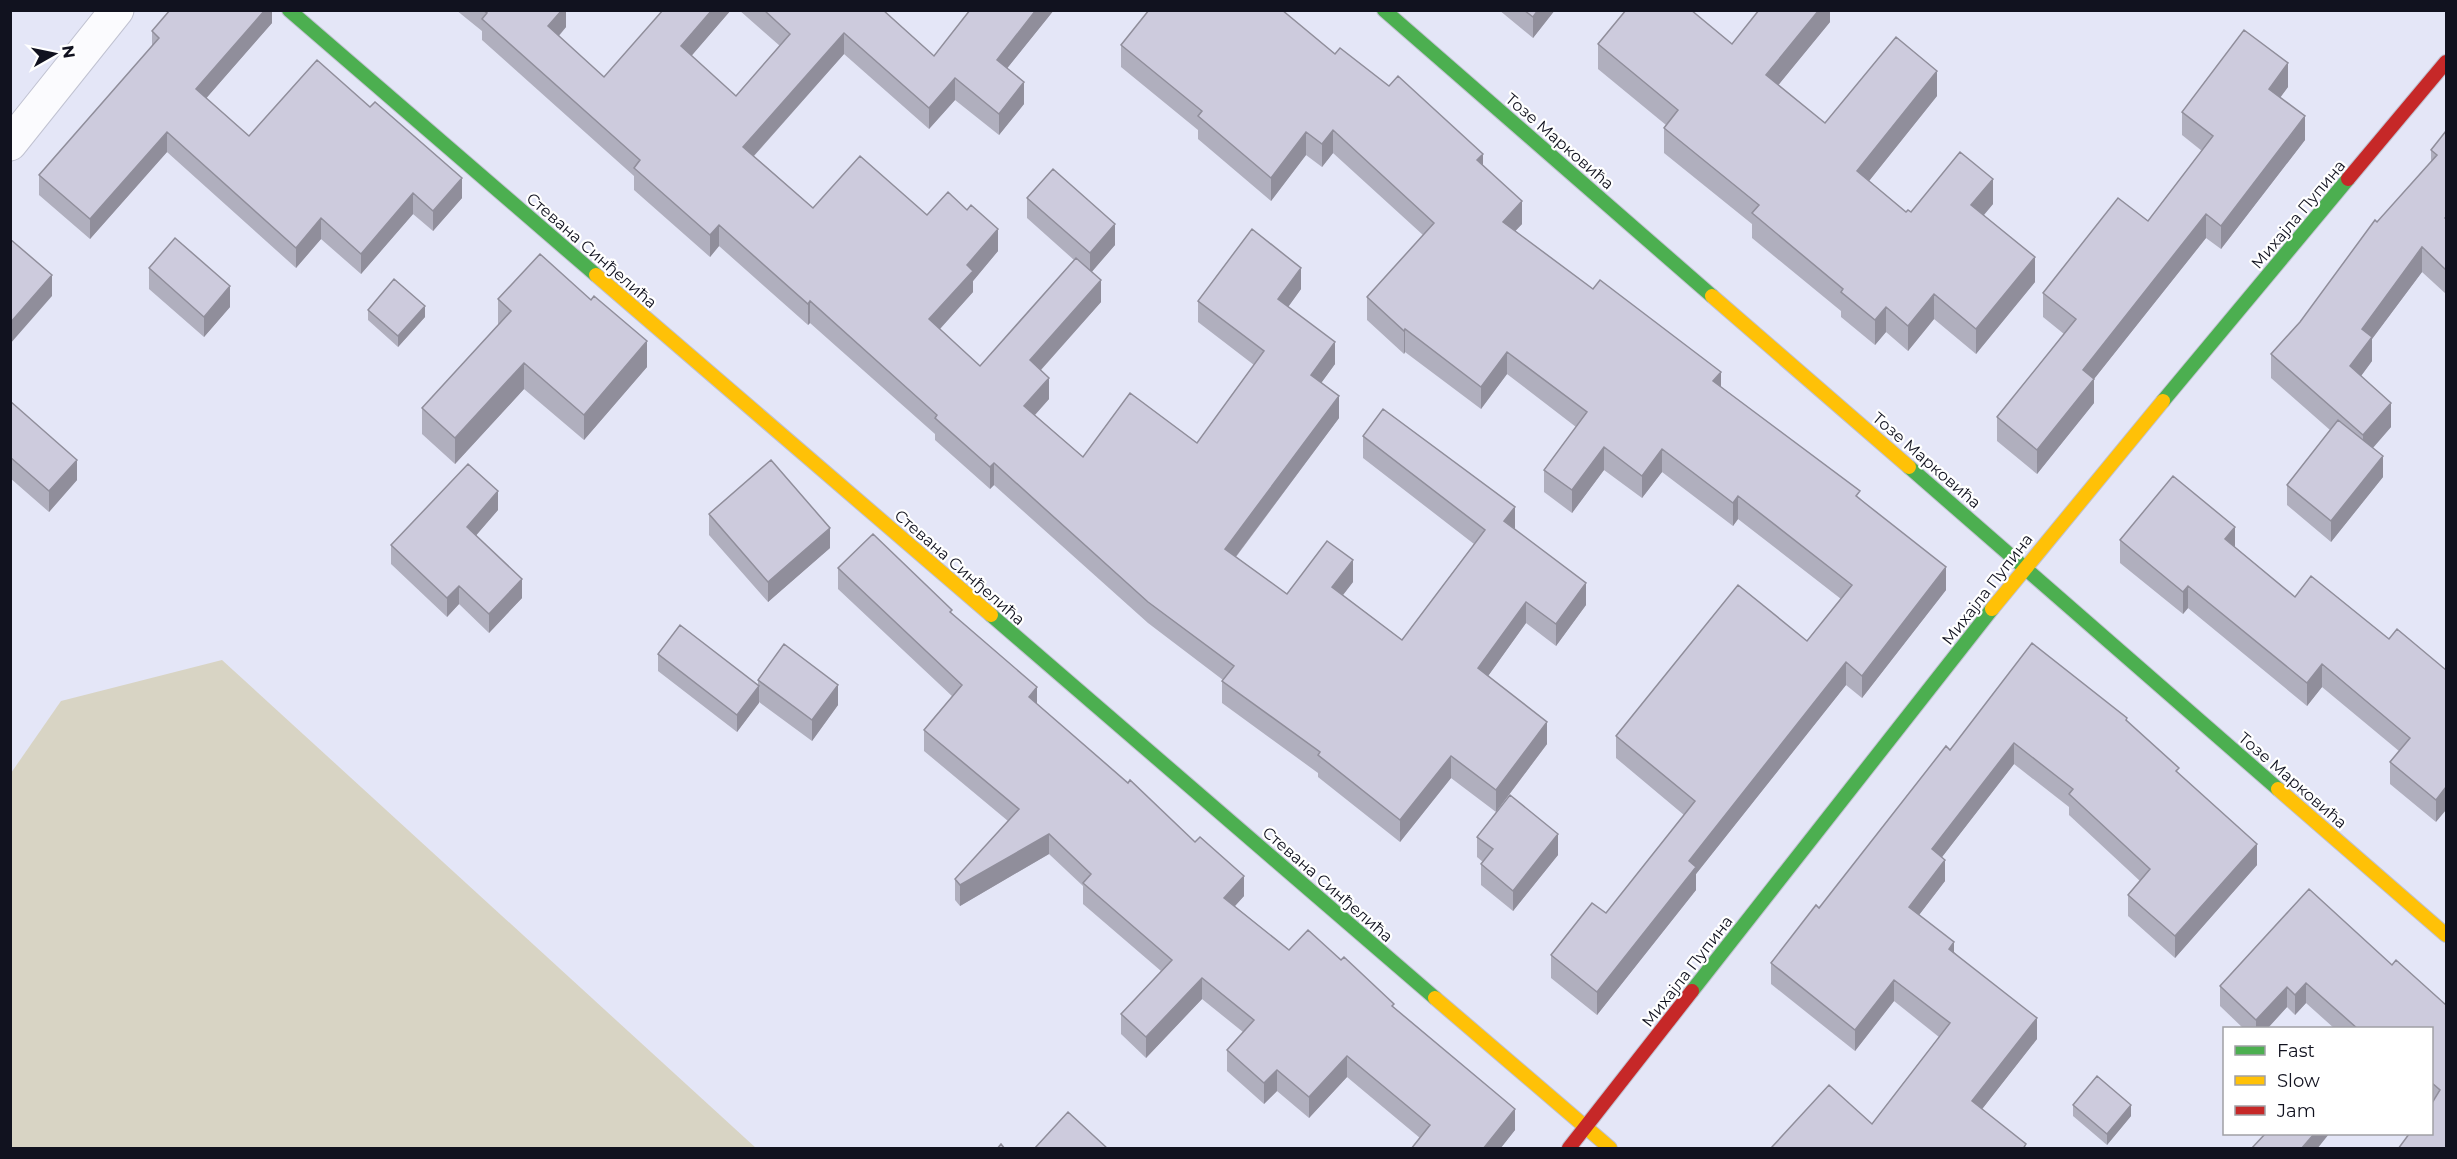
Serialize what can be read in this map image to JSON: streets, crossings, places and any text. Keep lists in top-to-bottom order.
{
  "streets": {
    "street": ["Тозе Марковића", "Михајла Пупина", "Стевана Синђелића"]
  },
  "crossings": [
    ["Тозе Марковића", "Михајла Пупина"],
    ["Михајла Пупина", "Стевана Синђелића"]
  ],
  "legend": ["Fast", "Slow", "Jam"],
  "north": "right"
}
